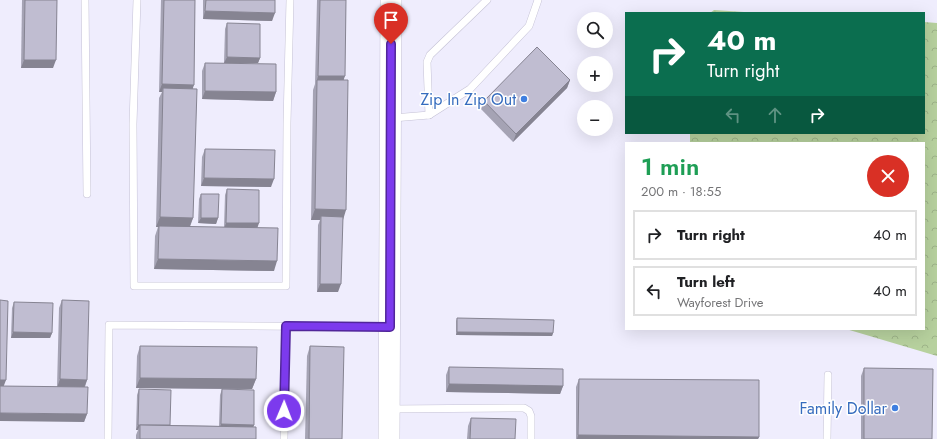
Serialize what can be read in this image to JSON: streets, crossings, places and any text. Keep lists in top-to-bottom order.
{
  "places": ["Zip In Zip Out", "Family Dollar"],
  "page": {
    "map_buttons": ["+", "−"],
    "turn": ["40 m", "Turn right"],
    "heading": ["1 min", "200 m · 18:55"],
    "list": [
      {
        "name": "Turn right",
        "value": "40 m"
      },
      {
        "name": "Turn left",
        "note": "Wayforest Drive",
        "value": "40 m"
      }
    ]
  }
}
